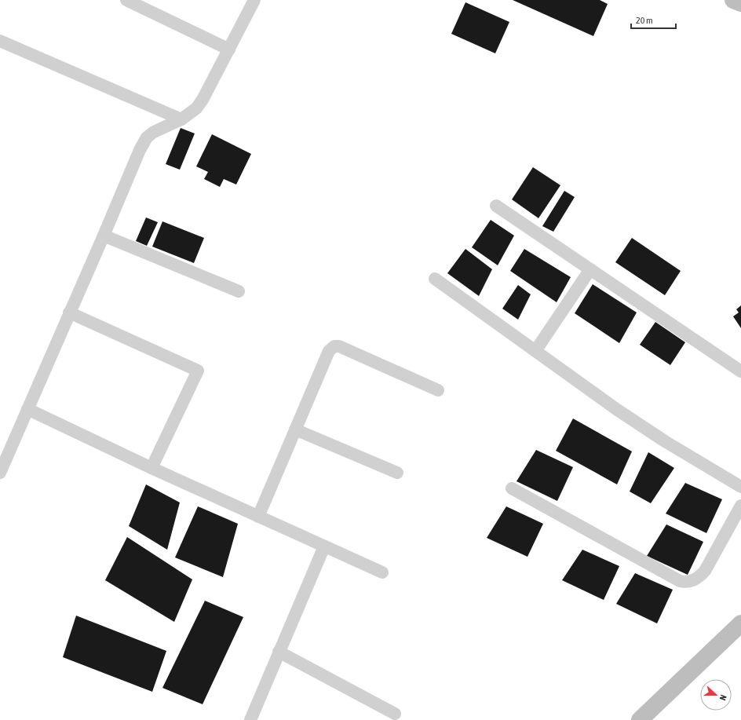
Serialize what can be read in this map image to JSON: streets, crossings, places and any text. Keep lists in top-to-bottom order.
{
  "scale_bar": "20 m",
  "north": "right"
}
